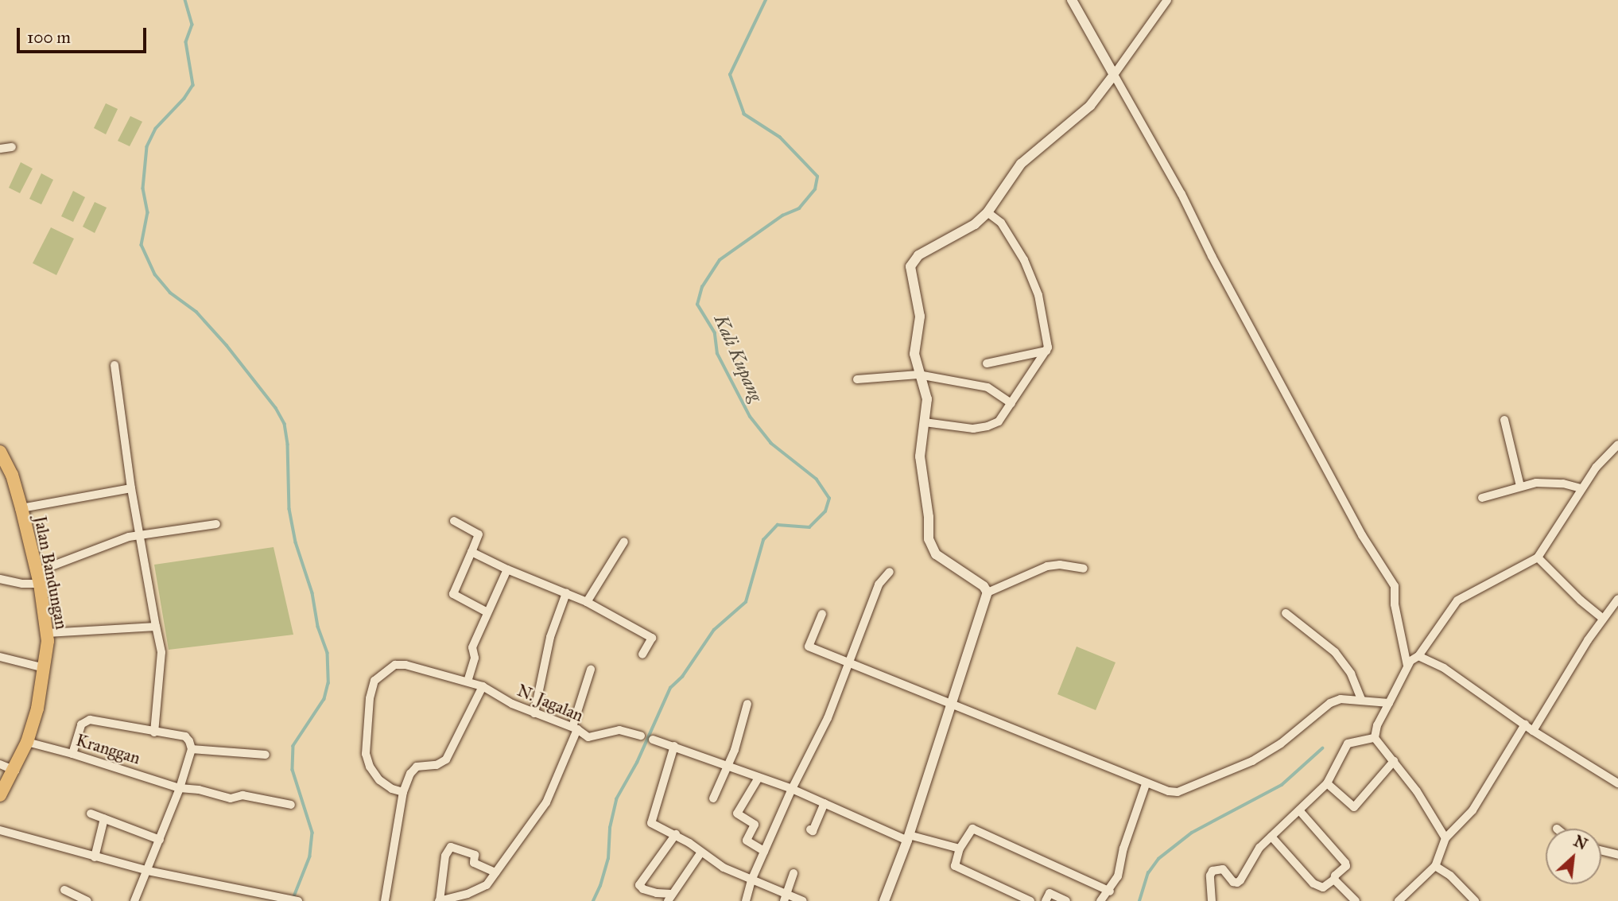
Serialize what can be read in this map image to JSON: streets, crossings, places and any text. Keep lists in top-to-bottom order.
{
  "streets": {
    "main road": ["Jalan Bandungan"],
    "street": ["N. Jagalan", "Kranggan"]
  },
  "crossings": [
    ["Jalan Bandungan", "Kranggan"]
  ],
  "water": ["Kali Kupang"],
  "scale_bar": "100 m",
  "north": "top right"
}
